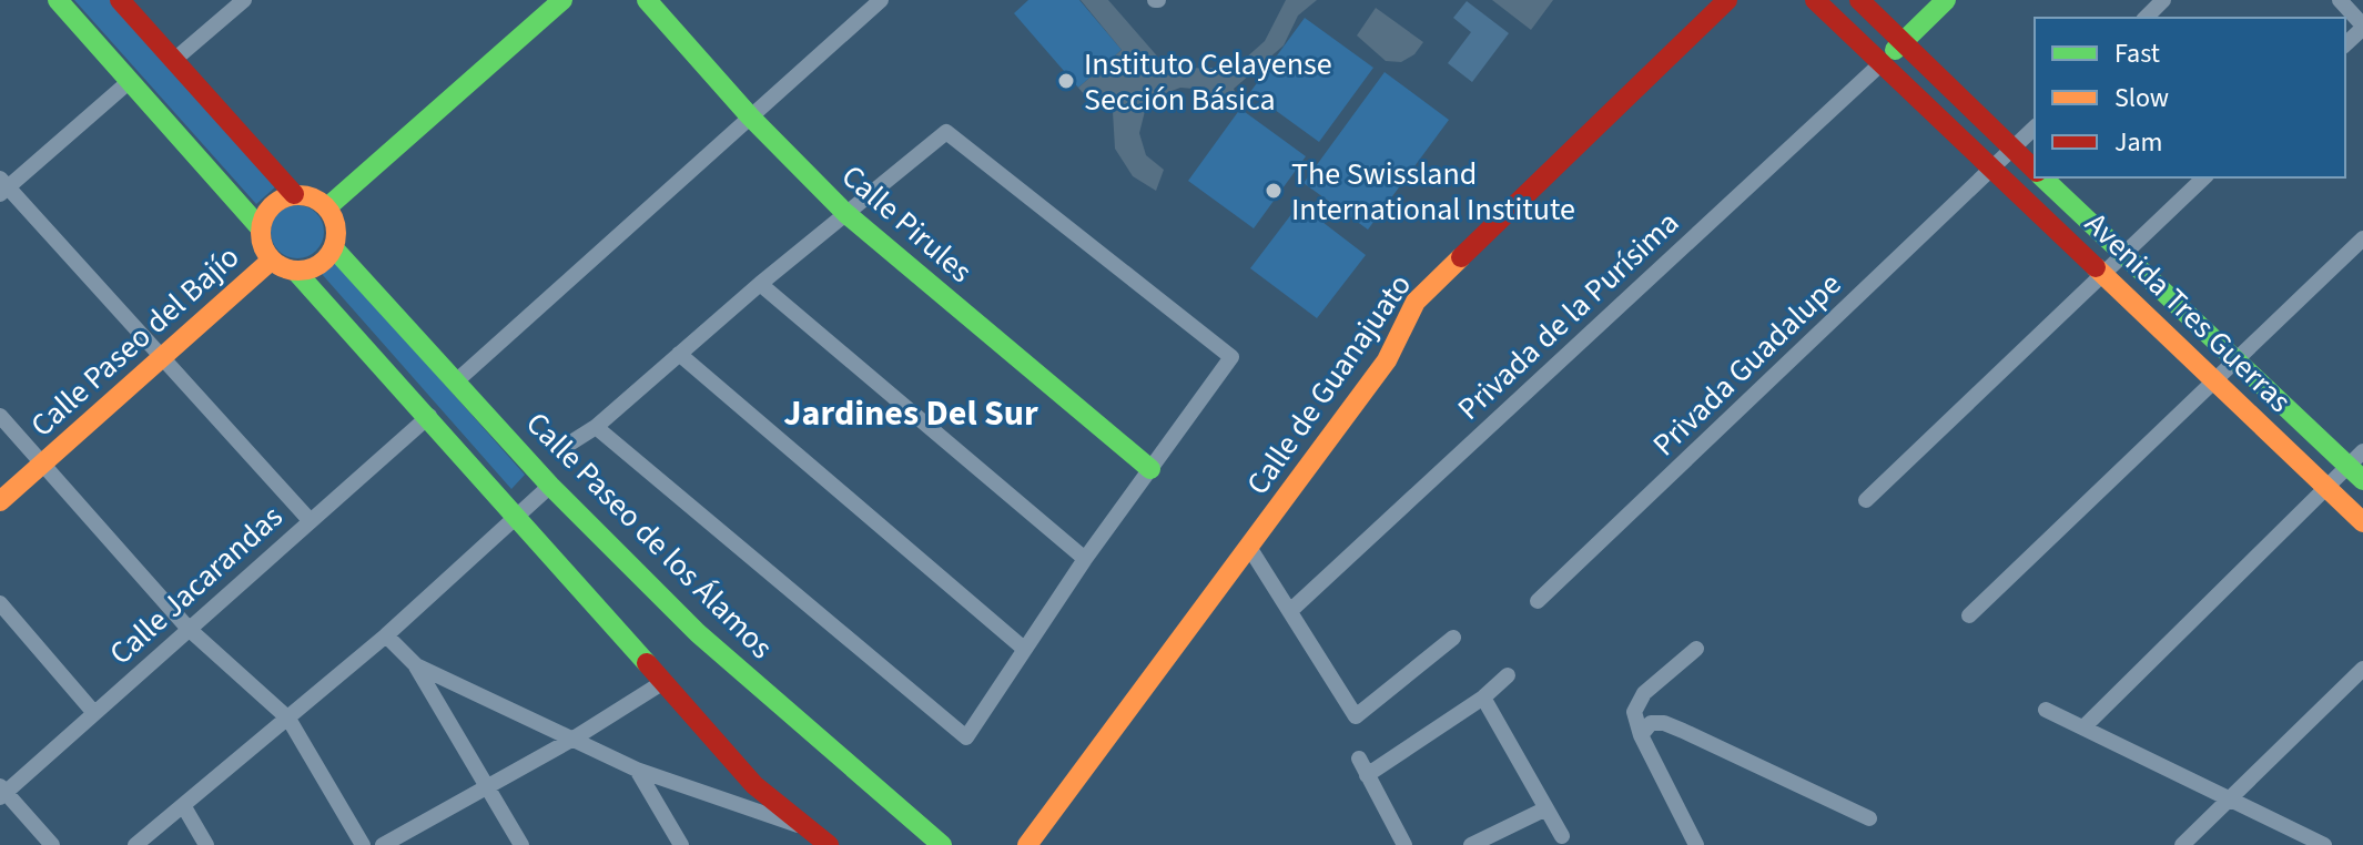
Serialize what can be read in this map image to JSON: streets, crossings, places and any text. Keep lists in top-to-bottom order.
{
  "streets": {
    "main road": [
      "Calle Pirules",
      "Avenida Tres Guerras",
      "Calle Paseo del Bajío",
      "Calle de Guanajuato",
      "Calle Paseo de los Álamos"
    ],
    "street": ["Privada de la Purísima", "Privada Guadalupe", "Calle Jacarandas"]
  },
  "crossings": [
    ["Avenida Tres Guerras", "Privada de la Purísima"],
    ["Avenida Tres Guerras", "Privada Guadalupe"],
    ["Calle Paseo del Bajío", "Calle Paseo de los Álamos"]
  ],
  "districts": ["Jardines Del Sur"],
  "places": ["Instituto Celayense Sección Básica", "The Swissland International Institute"],
  "legend": ["Fast", "Slow", "Jam"]
}
